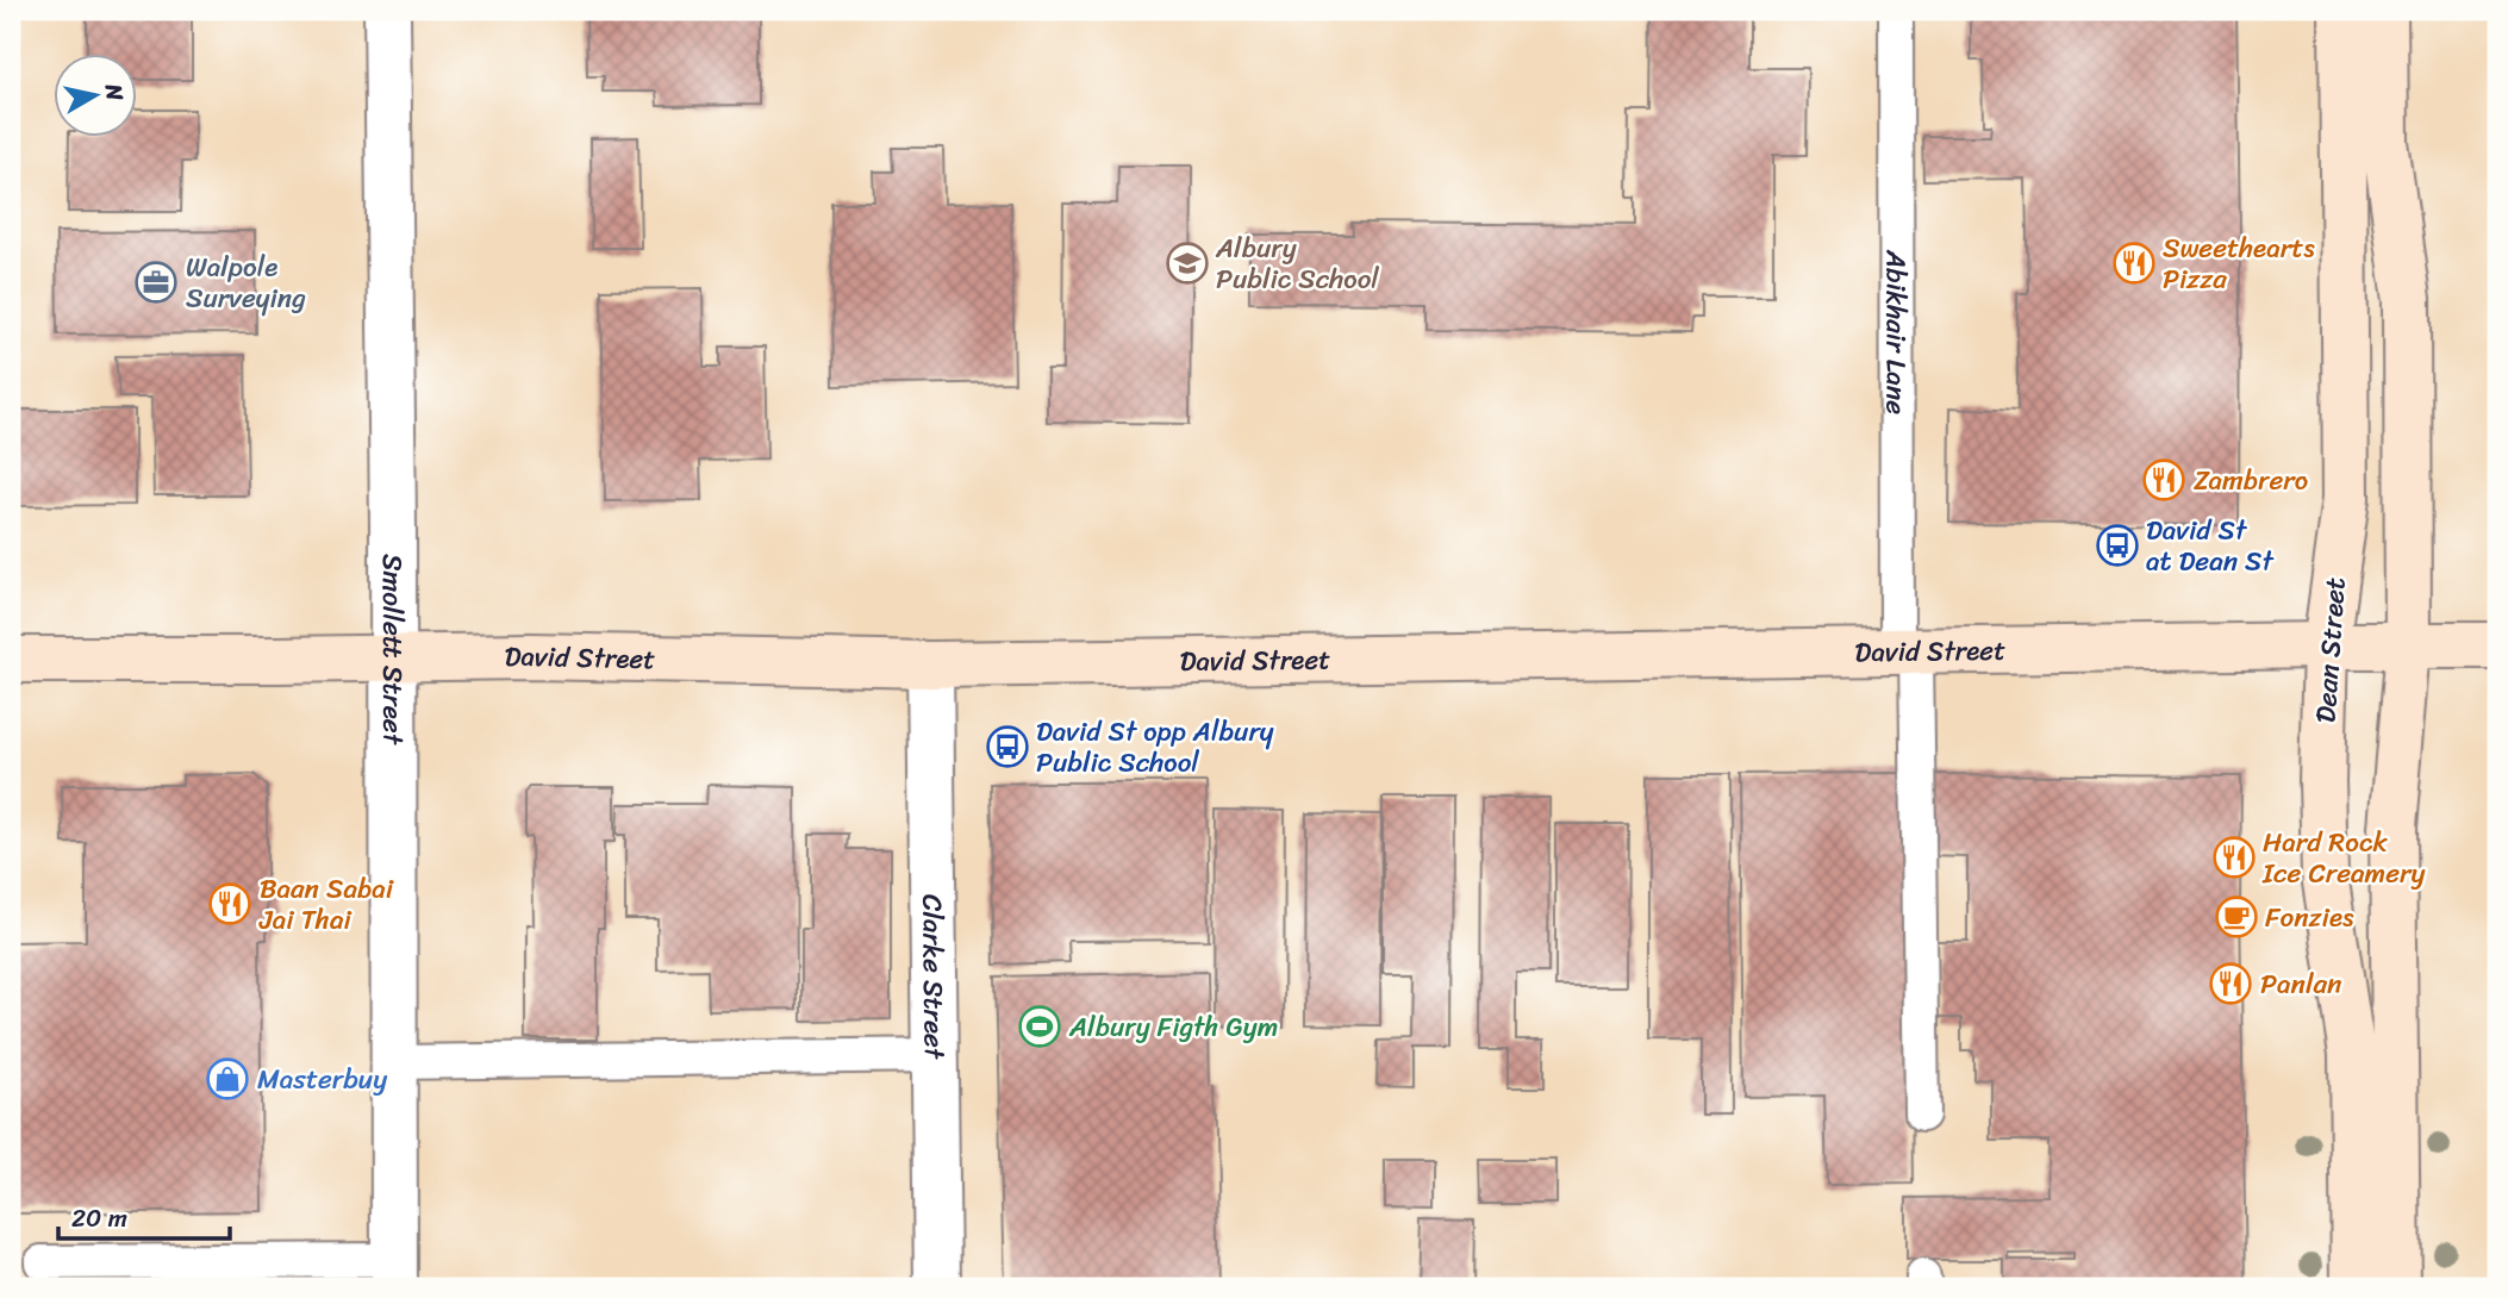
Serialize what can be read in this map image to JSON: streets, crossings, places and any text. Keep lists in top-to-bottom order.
{
  "streets": {
    "main road": ["Dean Street", "David Street"],
    "street": ["Smollett Street", "Clarke Street"],
    "lane": ["Abikhair Lane"]
  },
  "crossings": [
    ["Abikhair Lane", "David Street"],
    ["Smollett Street", "David Street"],
    ["Dean Street", "David Street"],
    ["David Street", "Clarke Street"]
  ],
  "places": {
    "school or university": ["Albury Public School"],
    "restaurant": [
      "Sweethearts Pizza",
      "Zambrero",
      "Hard Rock Ice Creamery",
      "Baan Sabai Jai Thai",
      "Panlan"
    ],
    "office": ["Walpole Surveying"],
    "bus stop": ["David St at Dean St", "David St opp Albury Public School"],
    "cafe": ["Fonzies"],
    "sports": ["Albury Figth Gym"],
    "shop": ["Masterbuy"]
  },
  "scale_bar": "20 m",
  "north": "right"
}
